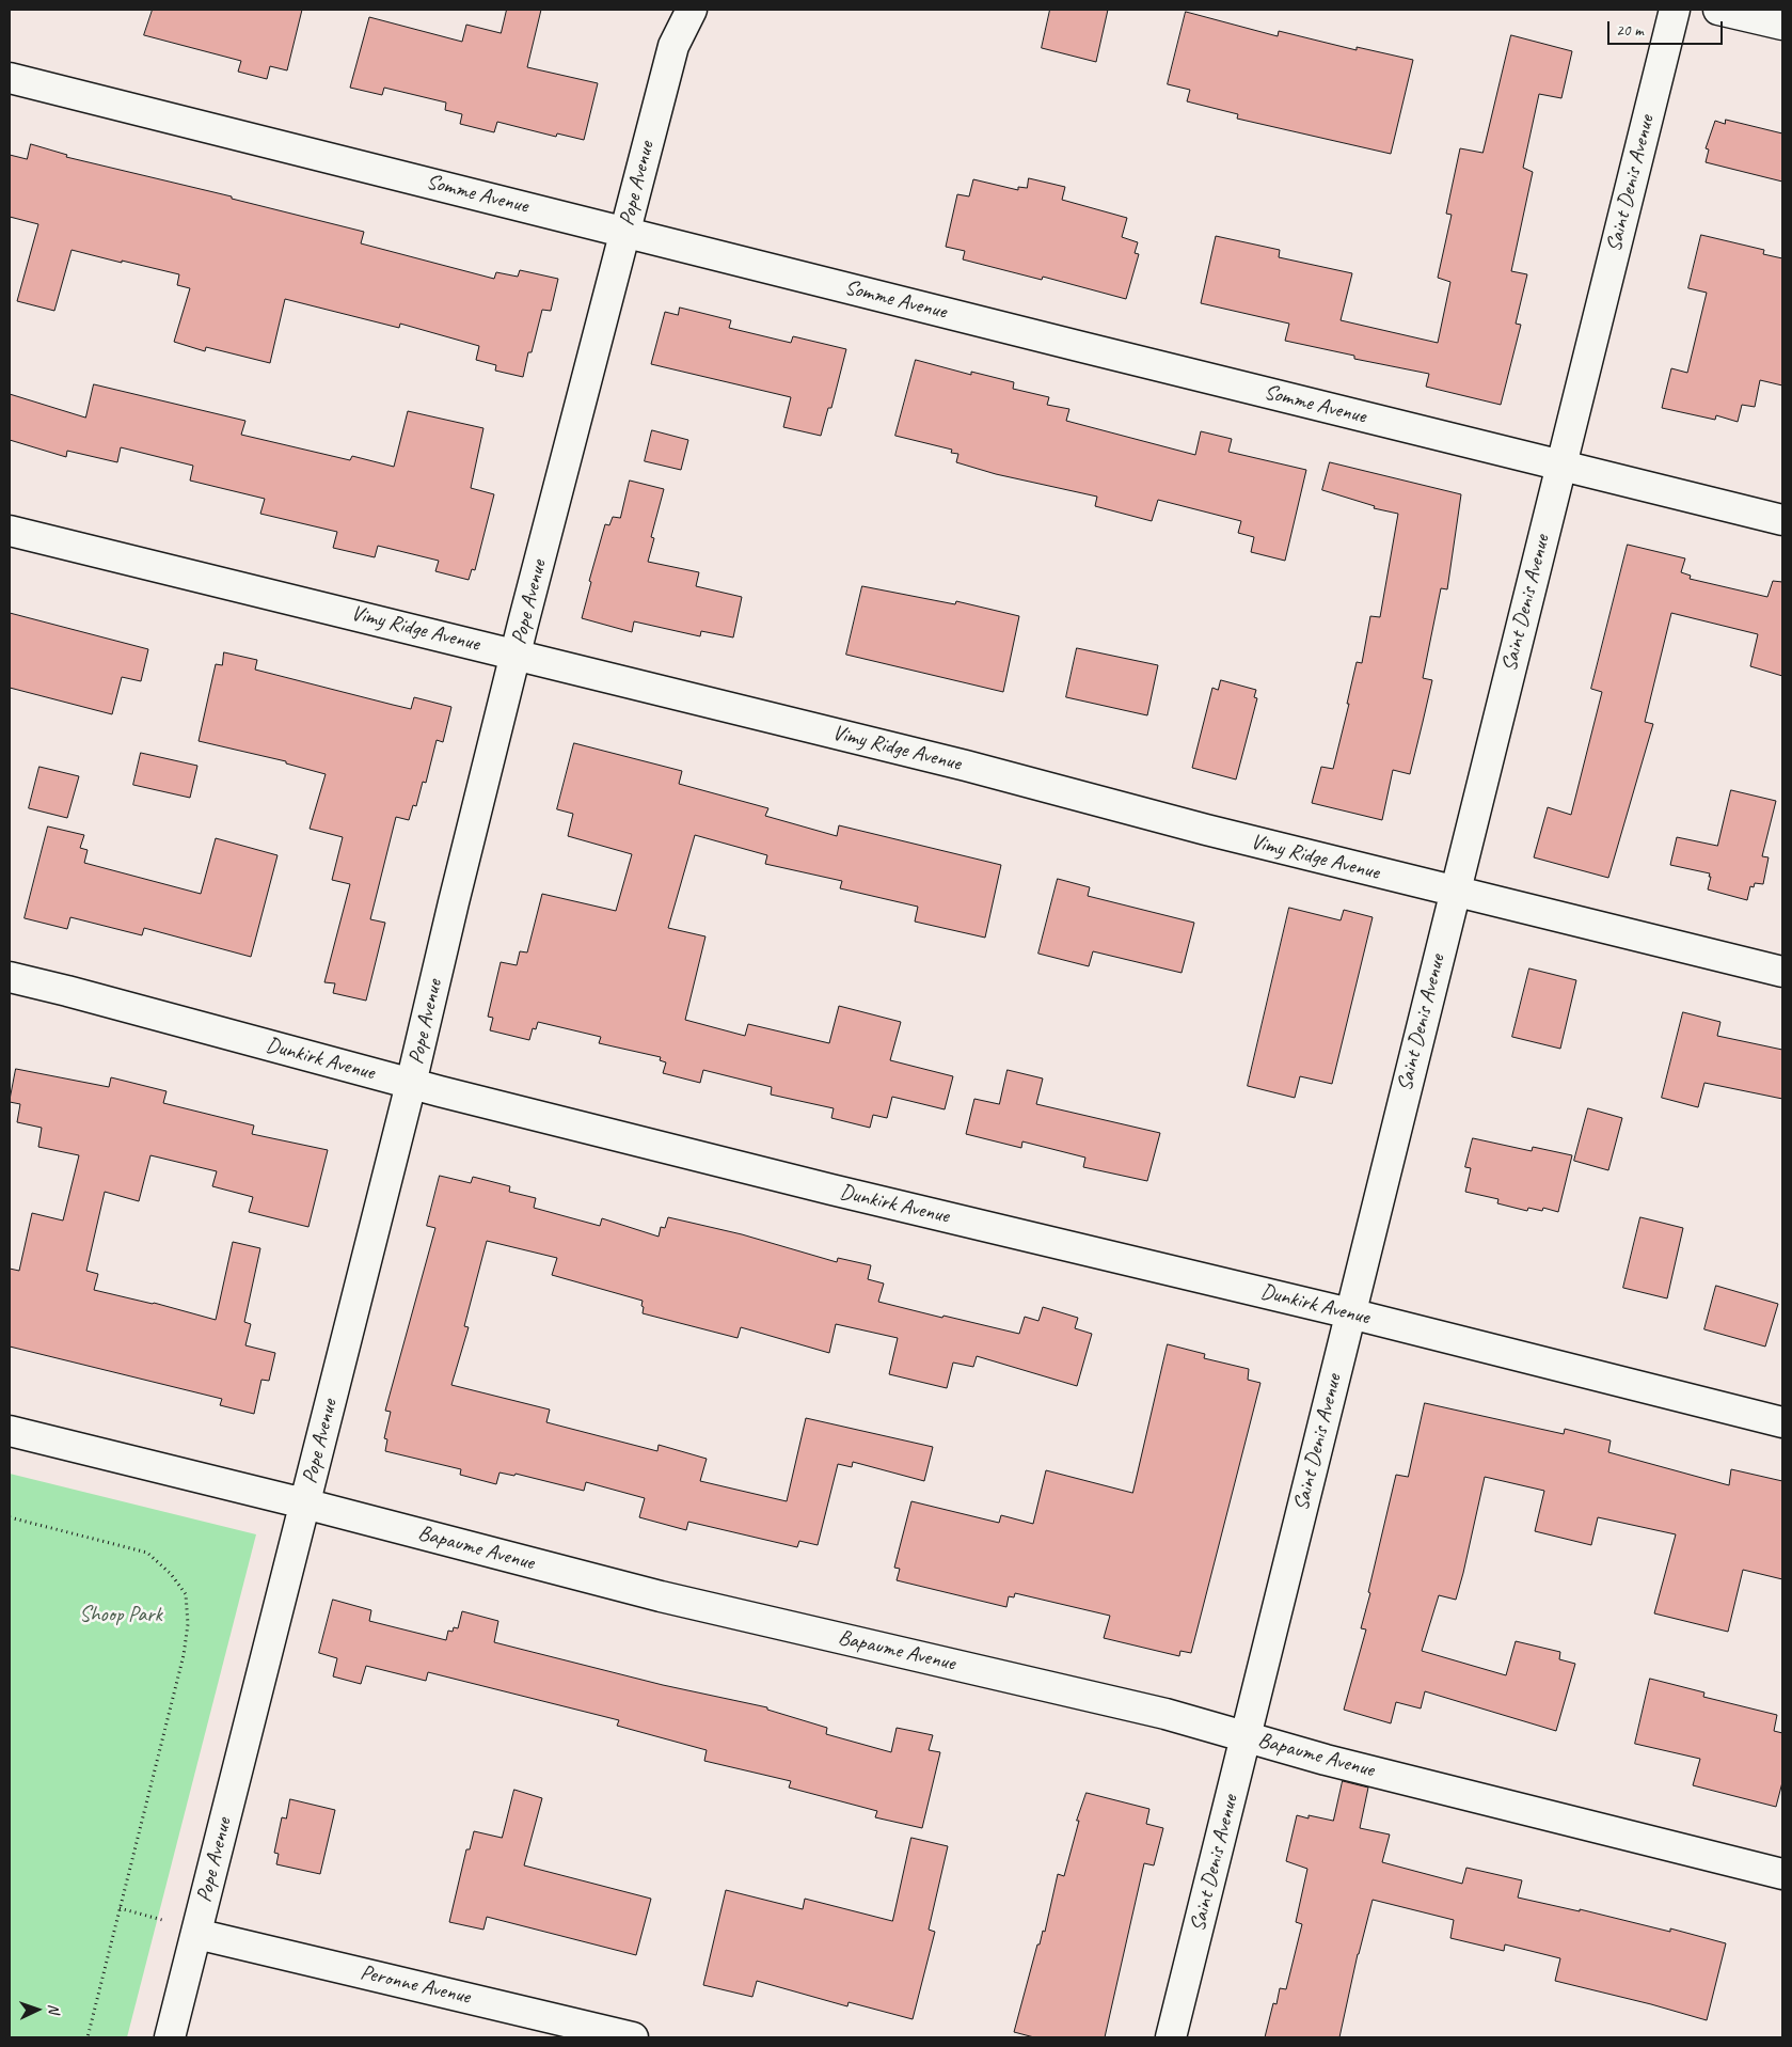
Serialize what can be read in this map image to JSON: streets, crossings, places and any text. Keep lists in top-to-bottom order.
{
  "streets": {
    "main road": [
      "Pope Avenue",
      "Saint Denis Avenue",
      "Somme Avenue",
      "Vimy Ridge Avenue",
      "Dunkirk Avenue",
      "Bapaume Avenue",
      "Peronne Avenue"
    ]
  },
  "crossings": [
    ["Pope Avenue", "Somme Avenue"],
    ["Pope Avenue", "Vimy Ridge Avenue"],
    ["Pope Avenue", "Dunkirk Avenue"],
    ["Pope Avenue", "Bapaume Avenue"],
    ["Pope Avenue", "Peronne Avenue"],
    ["Saint Denis Avenue", "Somme Avenue"],
    ["Saint Denis Avenue", "Vimy Ridge Avenue"],
    ["Saint Denis Avenue", "Dunkirk Avenue"],
    ["Saint Denis Avenue", "Bapaume Avenue"]
  ],
  "parks": ["Shoop Park"],
  "scale_bar": "20 m",
  "north": "right"
}
